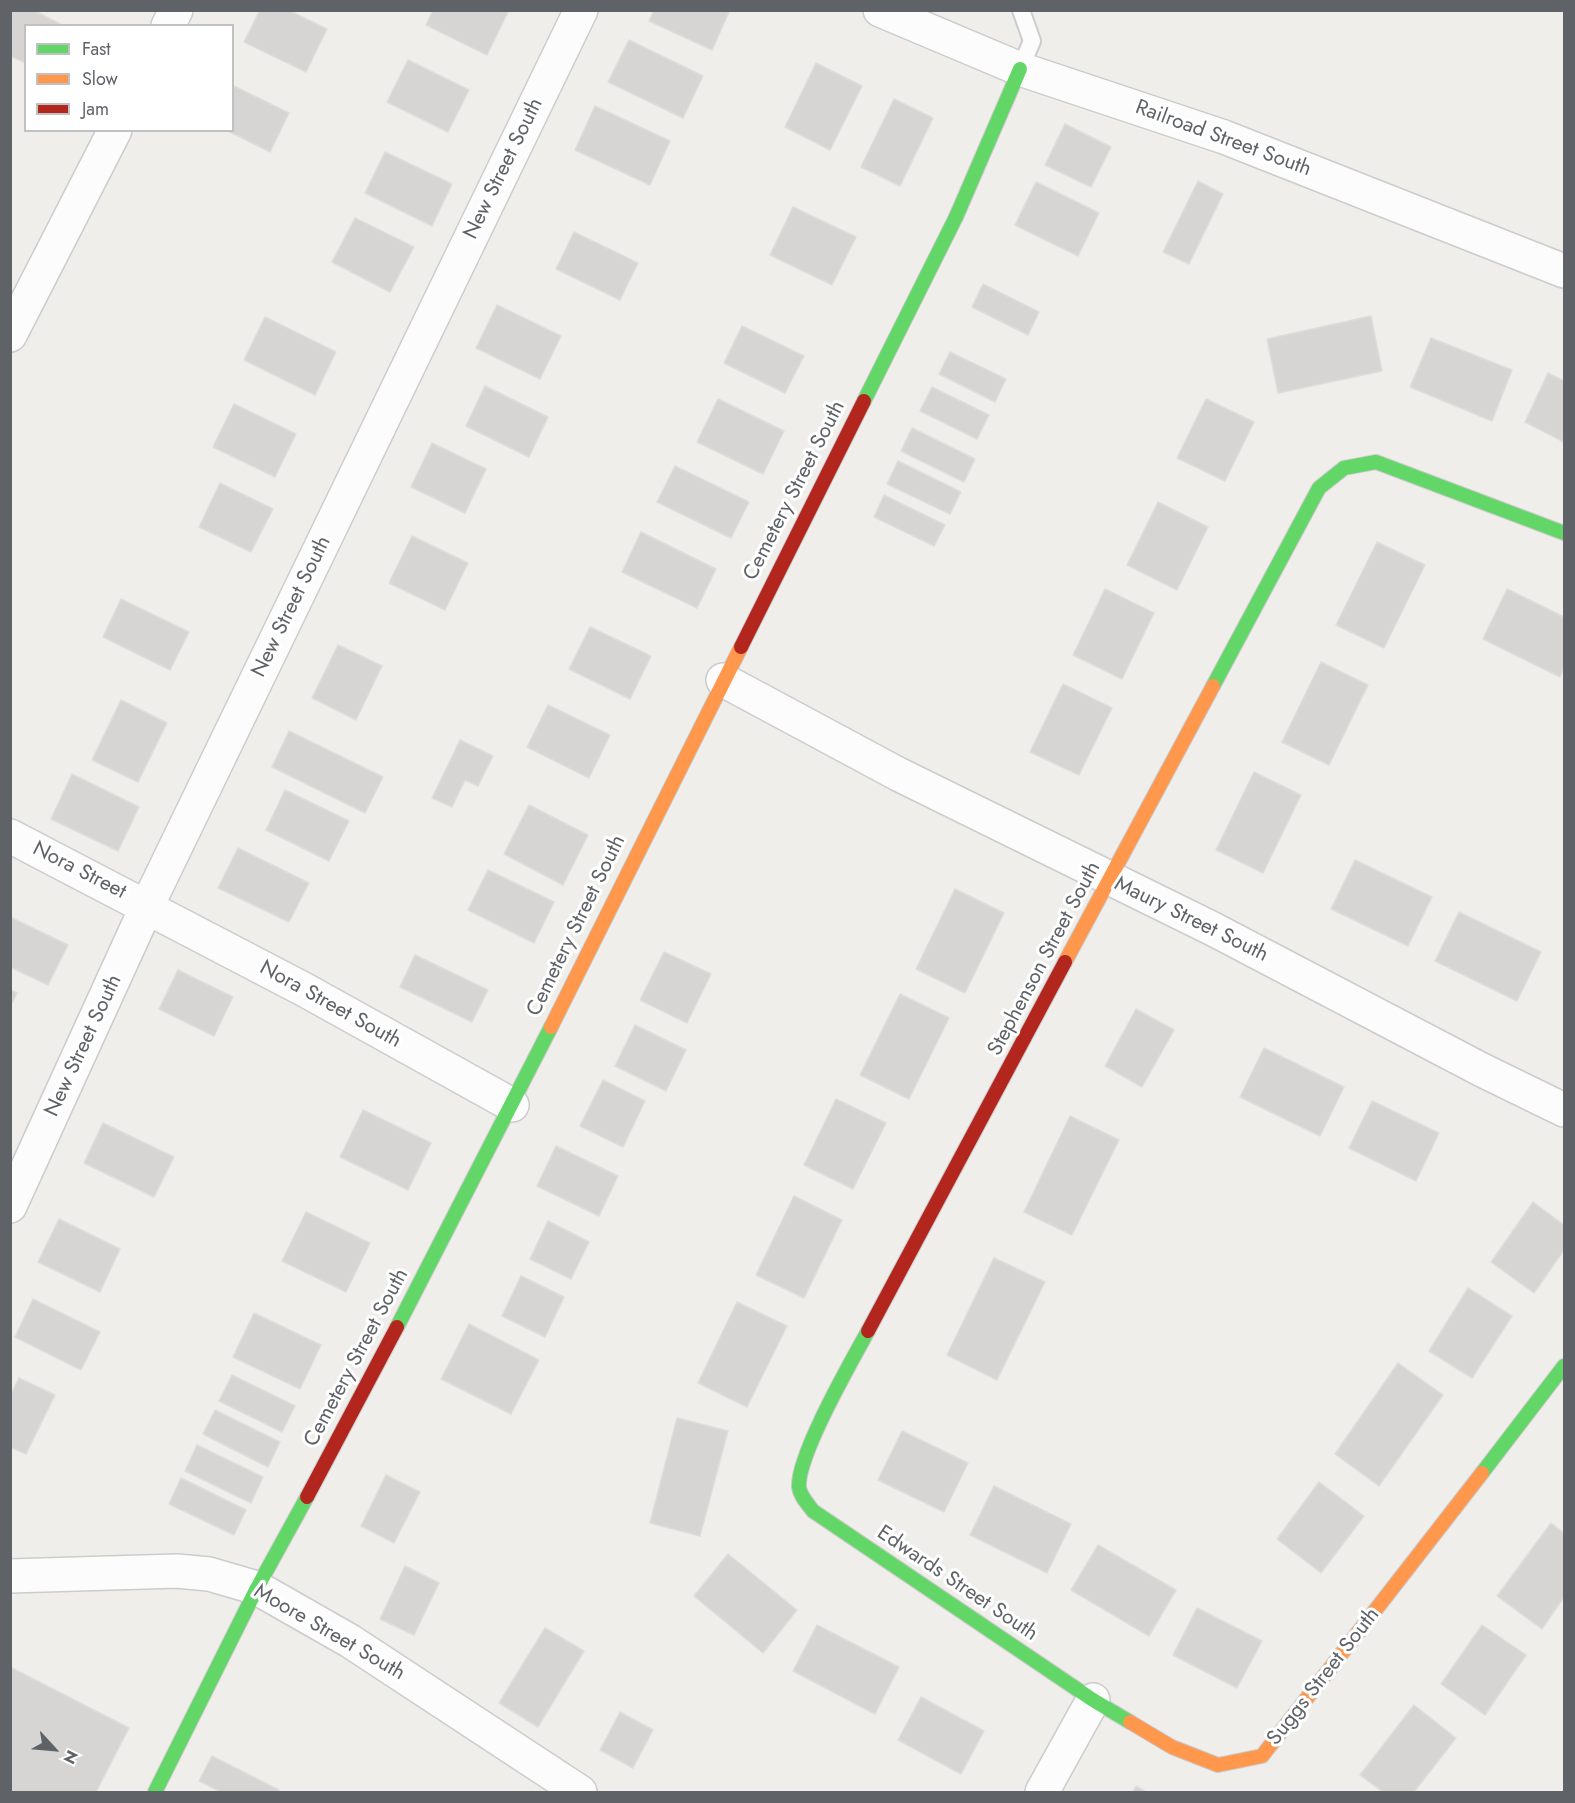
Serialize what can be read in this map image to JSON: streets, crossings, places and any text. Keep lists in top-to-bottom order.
{
  "streets": {
    "street": [
      "Railroad Street South",
      "New Street South",
      "Cemetery Street South",
      "Nora Street",
      "Maury Street South",
      "Stephenson Street South",
      "Nora Street South",
      "Edwards Street South",
      "Moore Street South",
      "Suggs Street South"
    ]
  },
  "crossings": [
    ["Railroad Street South", "Cemetery Street South"],
    ["New Street South", "Nora Street"],
    ["New Street South", "Nora Street South"],
    ["Cemetery Street South", "Maury Street South"],
    ["Cemetery Street South", "Nora Street South"],
    ["Cemetery Street South", "Moore Street South"],
    ["Nora Street", "Nora Street South"],
    ["Maury Street South", "Stephenson Street South"],
    ["Stephenson Street South", "Edwards Street South"],
    ["Edwards Street South", "Suggs Street South"]
  ],
  "legend": ["Fast", "Slow", "Jam"],
  "north": "bottom right"
}
